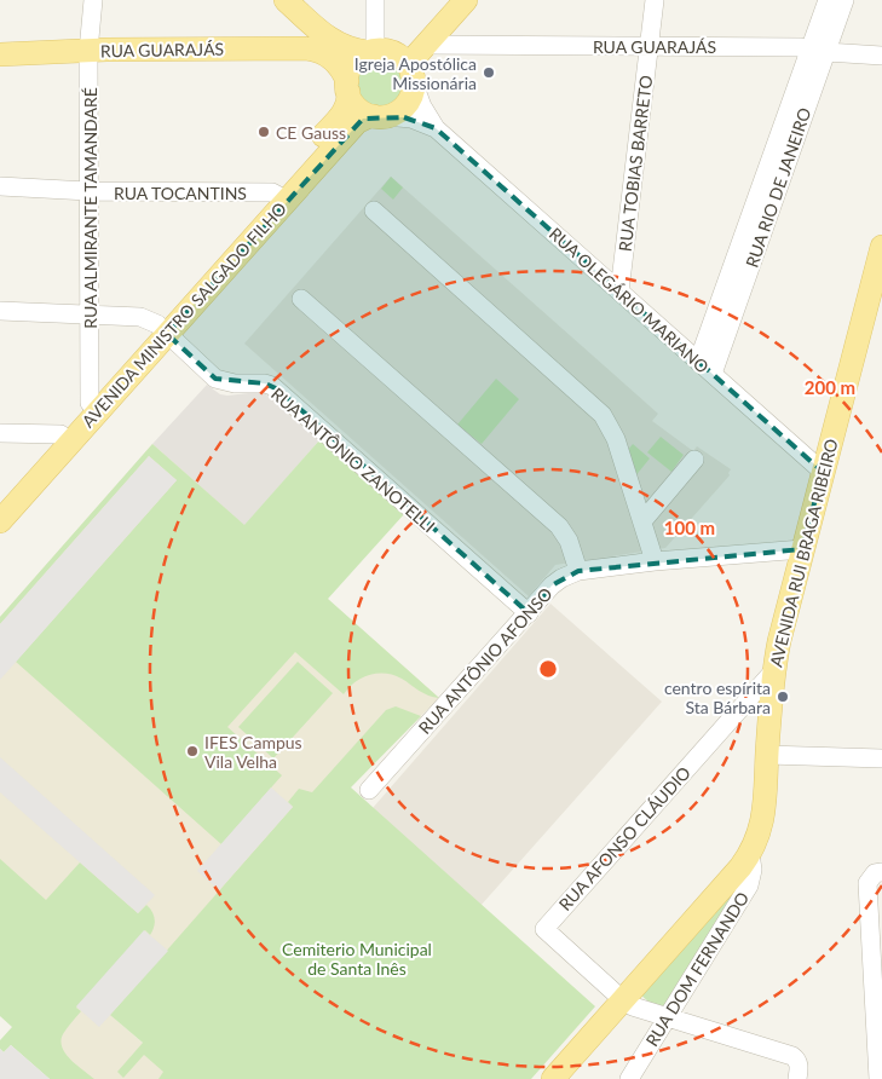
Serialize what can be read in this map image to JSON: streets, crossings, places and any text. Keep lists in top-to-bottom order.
{
  "streets": {
    "main road": ["RUA GUARAJÁS", "AVENIDA MINISTRO SALGADO FILHO", "AVENIDA RUI BRAGA RIBEIRO"],
    "street": [
      "RUA TOBIAS BARRETO",
      "RUA RIO DE JANEIRO",
      "RUA TOCANTINS",
      "RUA ALMIRANTE TAMANDARÉ",
      "RUA OLEGÁRIO MARIANO",
      "RUA ANTÔNIO ZANOTELLI",
      "RUA ANTÔNIO AFONSO",
      "RUA AFONSO CLÁUDIO",
      "RUA DOM FERNANDO"
    ]
  },
  "crossings": [
    ["RUA GUARAJÁS", "RUA TOBIAS BARRETO"],
    ["RUA GUARAJÁS", "RUA RIO DE JANEIRO"],
    ["RUA GUARAJÁS", "RUA ALMIRANTE TAMANDARÉ"],
    ["RUA GUARAJÁS", "RUA OLEGÁRIO MARIANO"],
    ["RUA GUARAJÁS", "AVENIDA MINISTRO SALGADO FILHO"],
    ["RUA TOBIAS BARRETO", "RUA OLEGÁRIO MARIANO"],
    ["RUA RIO DE JANEIRO", "RUA OLEGÁRIO MARIANO"],
    ["RUA TOCANTINS", "RUA ALMIRANTE TAMANDARÉ"],
    ["RUA TOCANTINS", "AVENIDA MINISTRO SALGADO FILHO"],
    ["RUA ALMIRANTE TAMANDARÉ", "AVENIDA MINISTRO SALGADO FILHO"],
    ["RUA OLEGÁRIO MARIANO", "AVENIDA MINISTRO SALGADO FILHO"],
    ["RUA OLEGÁRIO MARIANO", "AVENIDA RUI BRAGA RIBEIRO"],
    ["AVENIDA MINISTRO SALGADO FILHO", "RUA ANTÔNIO ZANOTELLI"],
    ["RUA ANTÔNIO ZANOTELLI", "RUA ANTÔNIO AFONSO"],
    ["AVENIDA RUI BRAGA RIBEIRO", "RUA ANTÔNIO AFONSO"],
    ["AVENIDA RUI BRAGA RIBEIRO", "RUA AFONSO CLÁUDIO"],
    ["AVENIDA RUI BRAGA RIBEIRO", "RUA DOM FERNANDO"]
  ],
  "parks": ["Cemiterio Municipal de Santa Inês"],
  "places": [
    "Igreja Apostólica Missionária",
    "CE Gauss",
    "centro espírita Sta Bárbara",
    "IFES Campus Vila Velha"
  ],
  "rings": ["200 m", "100 m"]
}
